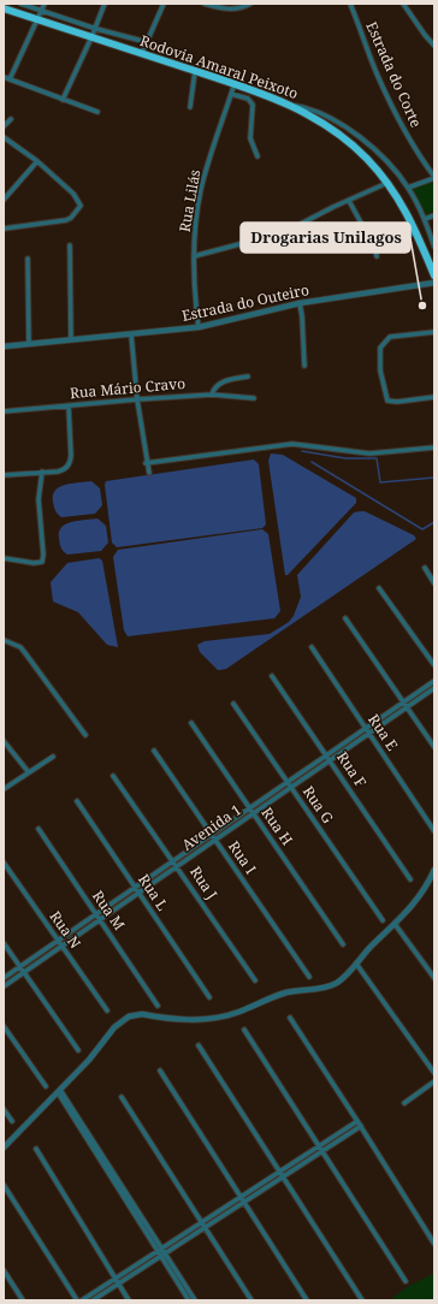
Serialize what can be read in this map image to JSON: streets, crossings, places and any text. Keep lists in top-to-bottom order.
{
  "streets": {
    "highway": ["Rodovia Amaral Peixoto"],
    "street": [
      "Estrada do Corte",
      "Rua Lilás",
      "Estrada do Outeiro",
      "Rua Mário Cravo",
      "Rua E",
      "Rua F",
      "Rua G",
      "Rua H",
      "Avenida 1",
      "Rua I",
      "Rua J",
      "Rua L",
      "Rua M",
      "Rua N"
    ]
  },
  "crossings": [
    ["Rodovia Amaral Peixoto", "Rua Lilás"],
    ["Rua Lilás", "Estrada do Outeiro"],
    ["Rua E", "Avenida 1"],
    ["Rua F", "Avenida 1"],
    ["Rua G", "Avenida 1"],
    ["Rua H", "Avenida 1"],
    ["Avenida 1", "Rua I"],
    ["Avenida 1", "Rua J"],
    ["Avenida 1", "Rua L"],
    ["Avenida 1", "Rua M"],
    ["Avenida 1", "Rua N"]
  ],
  "places": ["Drogarias Unilagos"]
}
